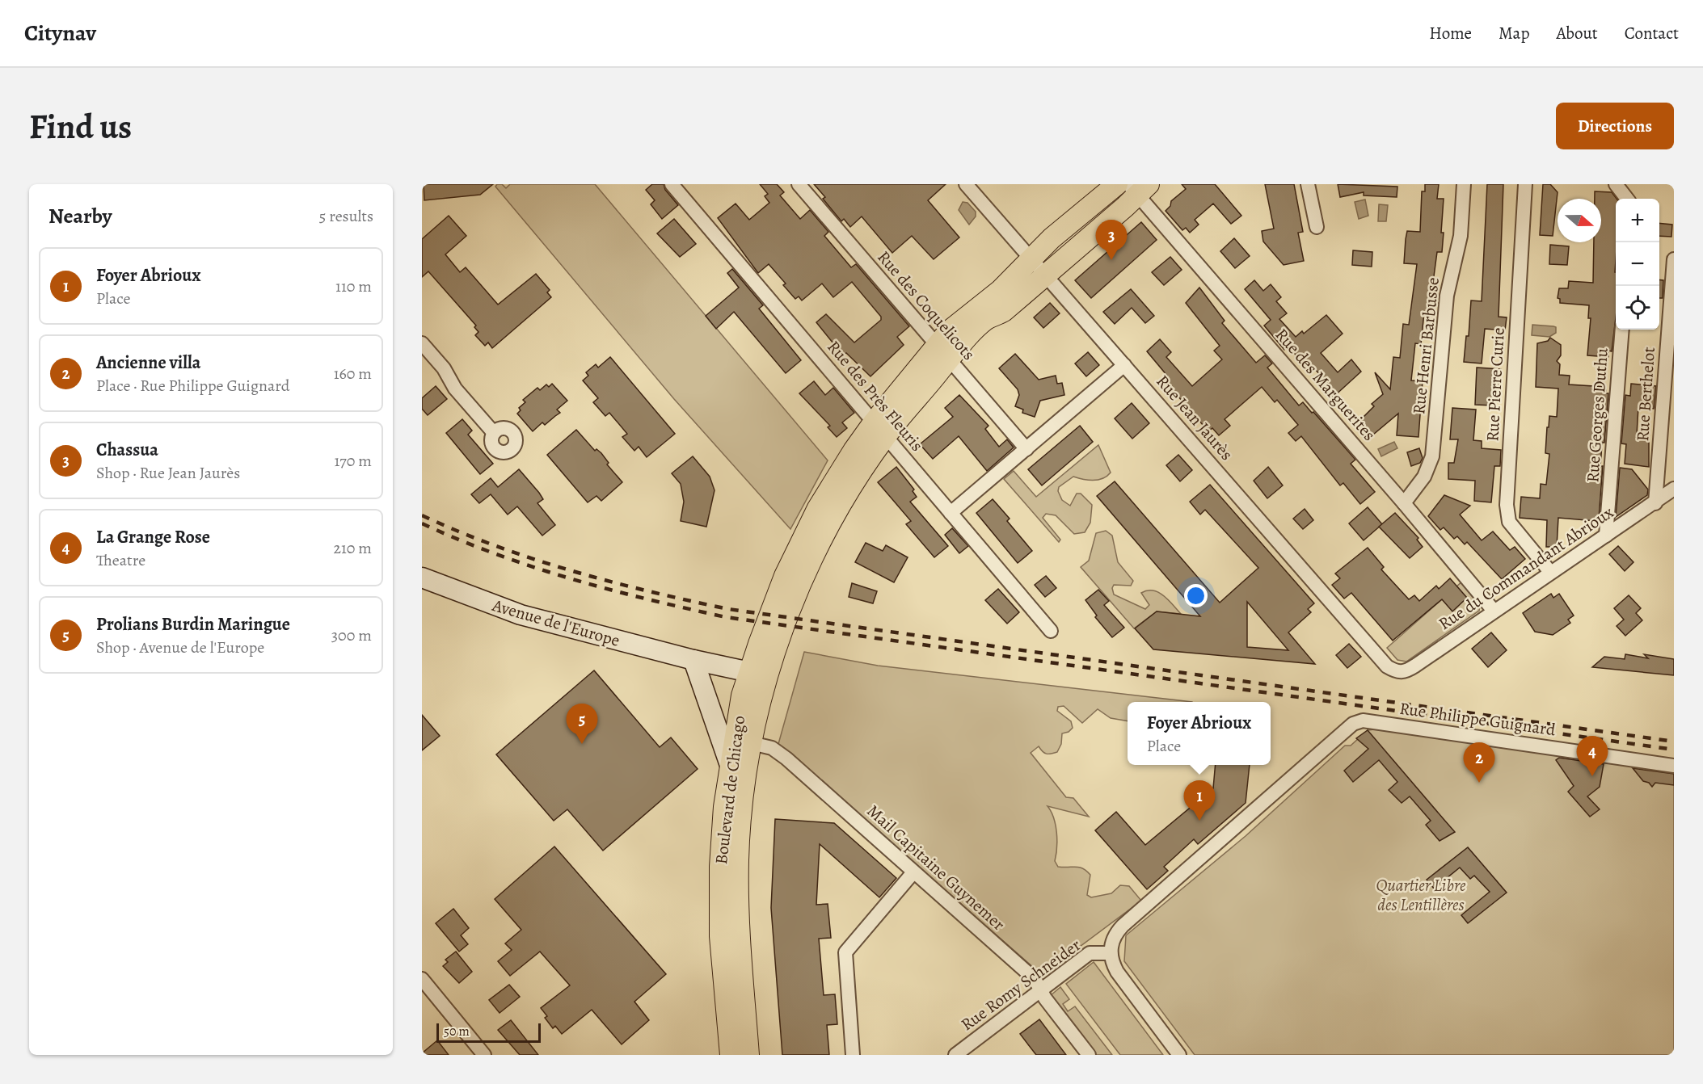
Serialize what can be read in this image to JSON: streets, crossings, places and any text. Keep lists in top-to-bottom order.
{
  "streets": {
    "main road": ["Avenue de l'Europe", "Boulevard de Chicago"],
    "street": [
      "Rue des Coquelicots",
      "Rue Henri Barbusse",
      "Rue des Marguerites",
      "Rue Pierre Curie",
      "Rue Berthelot",
      "Rue des Près Fleuris",
      "Rue Georges Duthu",
      "Rue Jean Jaurès",
      "Rue du Commandant Abrioux",
      "Rue Philippe Guignard",
      "Mail Capitaine Guynemer",
      "Rue Romy Schneider"
    ]
  },
  "crossings": [
    ["Rue des Coquelicots", "Boulevard de Chicago"],
    ["Rue Henri Barbusse", "Rue des Marguerites"],
    ["Rue des Marguerites", "Rue du Commandant Abrioux"],
    ["Rue Pierre Curie", "Rue du Commandant Abrioux"],
    ["Rue Berthelot", "Rue du Commandant Abrioux"],
    ["Rue des Près Fleuris", "Boulevard de Chicago"],
    ["Rue Georges Duthu", "Rue du Commandant Abrioux"],
    ["Rue Jean Jaurès", "Rue du Commandant Abrioux"],
    ["Avenue de l'Europe", "Boulevard de Chicago"],
    ["Rue Philippe Guignard", "Rue Romy Schneider"],
    ["Boulevard de Chicago", "Mail Capitaine Guynemer"],
    ["Mail Capitaine Guynemer", "Rue Romy Schneider"]
  ],
  "parks": ["Quartier Libre des Lentillères"],
  "scale_bar": "50 m",
  "north": "right",
  "page": {
    "header": "Citynav",
    "nav": [
      "Home",
      "Map",
      "About",
      "Contact"
    ],
    "buttons": "Directions",
    "title": "Find us",
    "heading": ["Nearby", "5 results"],
    "map_buttons": ["+", "−"],
    "pins": [
      "3",
      "5",
      "4",
      "2",
      "1"
    ],
    "list": [
      {
        "mark": "1",
        "name": "Foyer Abrioux",
        "note": "Place",
        "value": "110 m"
      },
      {
        "mark": "2",
        "name": "Ancienne villa",
        "note": "Place · Rue Philippe Guignard",
        "value": "160 m"
      },
      {
        "mark": "3",
        "name": "Chassua",
        "note": "Shop · Rue Jean Jaurès",
        "value": "170 m"
      },
      {
        "mark": "4",
        "name": "La Grange Rose",
        "note": "Theatre",
        "value": "210 m"
      },
      {
        "mark": "5",
        "name": "Prolians Burdin Maringue",
        "note": "Shop · Avenue de l'Europe",
        "value": "300 m"
      }
    ],
    "popup": ["Foyer Abrioux", "Place"],
    "scale": "50 m"
  }
}
